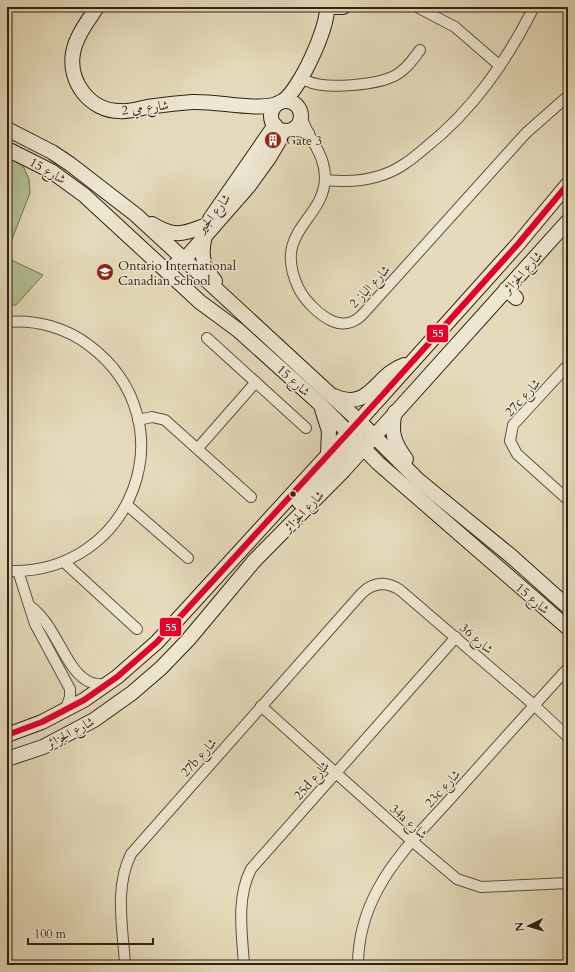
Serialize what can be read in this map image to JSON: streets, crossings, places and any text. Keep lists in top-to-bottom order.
{
  "streets": {
    "street": [
      "شارع مي 2",
      "شارع 15",
      "شارع الجير",
      "شارع الجزائر",
      "شارع الباز 2",
      "27c شارع",
      "شارع 36",
      "27b شارع",
      "25d شارع",
      "23c شارع",
      "34a شارع"
    ]
  },
  "crossings": [
    ["شارع مي 2", "شارع الجير"],
    ["شارع مي 2", "شارع الباز 2"],
    ["شارع 15", "شارع الجير"],
    ["شارع 15", "شارع الجزائر"],
    ["شارع 36", "27b شارع"],
    ["شارع 36", "25d شارع"],
    ["شارع 36", "23c شارع"],
    ["27b شارع", "34a شارع"],
    ["25d شارع", "34a شارع"],
    ["23c شارع", "34a شارع"]
  ],
  "places": {
    "building": ["Gate 3"],
    "school or university": ["Ontario International Canadian School"]
  },
  "lines": ["transit line 55"],
  "scale_bar": "100 m",
  "north": "left"
}
